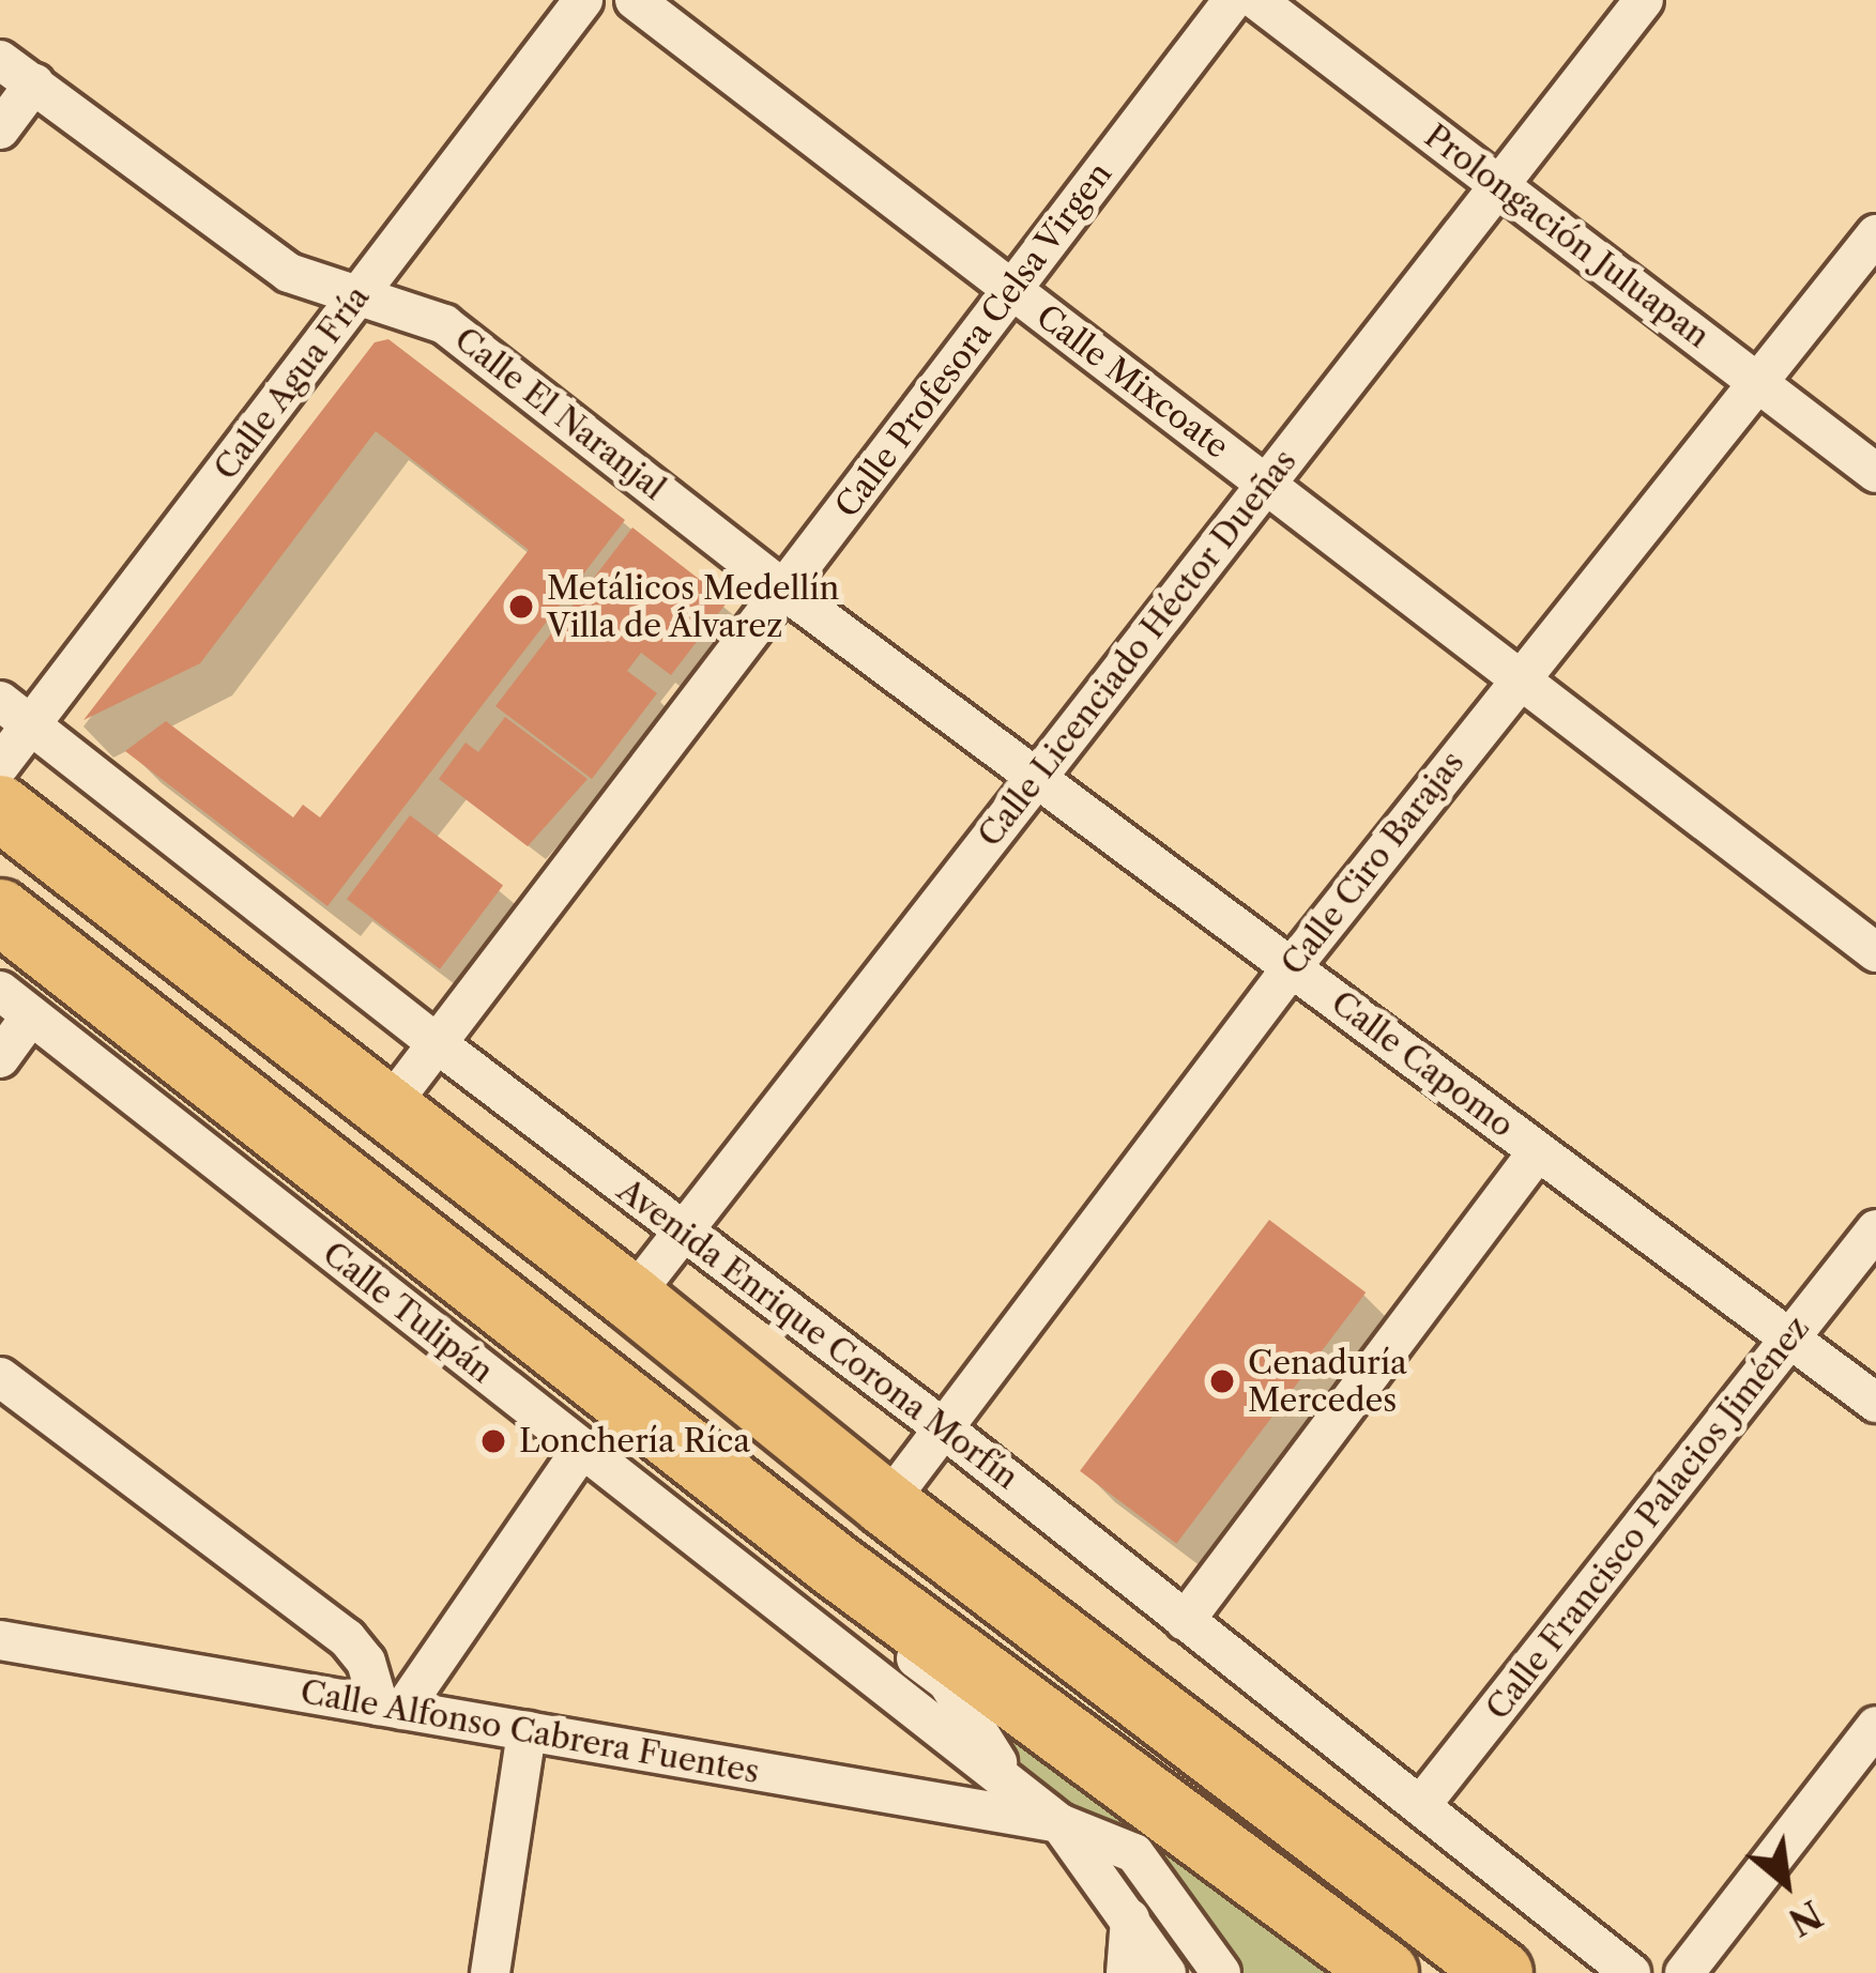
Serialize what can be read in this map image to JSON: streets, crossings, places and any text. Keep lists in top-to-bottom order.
{
  "streets": {
    "street": [
      "Prolongación Juluapan",
      "Calle Profesora Celsa Virgen",
      "Calle Mixcoate",
      "Calle Agua Fría",
      "Calle El Naranjal",
      "Calle Licenciado Héctor Dueñas",
      "Calle Ciro Barajas",
      "Calle Capomo",
      "Calle Tulipán",
      "Avenida Enrique Corona Morfín",
      "Calle Francisco Palacios Jiménez",
      "Calle Alfonso Cabrera Fuentes"
    ]
  },
  "crossings": [
    ["Prolongación Juluapan", "Calle Licenciado Héctor Dueñas"],
    ["Prolongación Juluapan", "Calle Ciro Barajas"],
    ["Calle Profesora Celsa Virgen", "Calle Mixcoate"],
    ["Calle Profesora Celsa Virgen", "Calle El Naranjal"],
    ["Calle Profesora Celsa Virgen", "Calle Capomo"],
    ["Calle Profesora Celsa Virgen", "Avenida Enrique Corona Morfín"],
    ["Calle Mixcoate", "Calle Licenciado Héctor Dueñas"],
    ["Calle Mixcoate", "Calle Ciro Barajas"],
    ["Calle Agua Fría", "Calle El Naranjal"],
    ["Calle Agua Fría", "Avenida Enrique Corona Morfín"],
    ["Calle El Naranjal", "Calle Capomo"],
    ["Calle Licenciado Héctor Dueñas", "Calle Capomo"],
    ["Calle Licenciado Héctor Dueñas", "Avenida Enrique Corona Morfín"],
    ["Calle Ciro Barajas", "Calle Capomo"],
    ["Calle Ciro Barajas", "Avenida Enrique Corona Morfín"],
    ["Calle Capomo", "Calle Francisco Palacios Jiménez"],
    ["Calle Tulipán", "Calle Alfonso Cabrera Fuentes"],
    ["Avenida Enrique Corona Morfín", "Calle Francisco Palacios Jiménez"]
  ],
  "places": ["Metálicos Medellín Villa de Álvarez", "Cenaduría Mercedes", "Lonchería Ríca"],
  "north": "bottom right"
}
